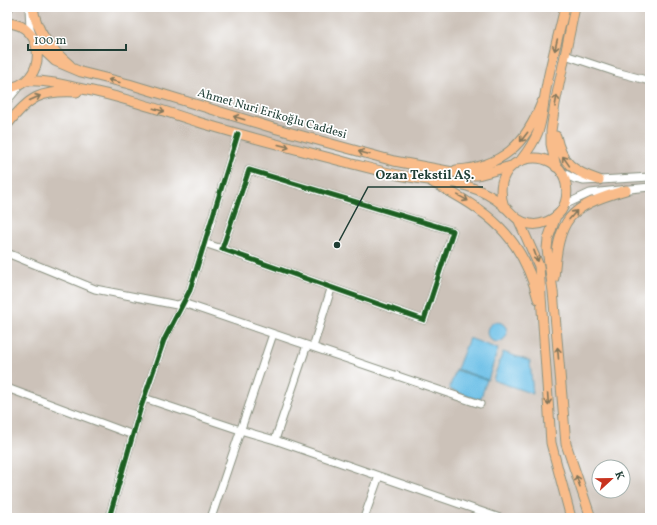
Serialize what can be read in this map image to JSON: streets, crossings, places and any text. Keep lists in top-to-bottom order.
{
  "streets": {
    "main road": ["Ahmet Nuri Erikoğlu Caddesi"]
  },
  "places": ["Ozan Tekstil AŞ."],
  "scale_bar": "100 m",
  "north": "right"
}
